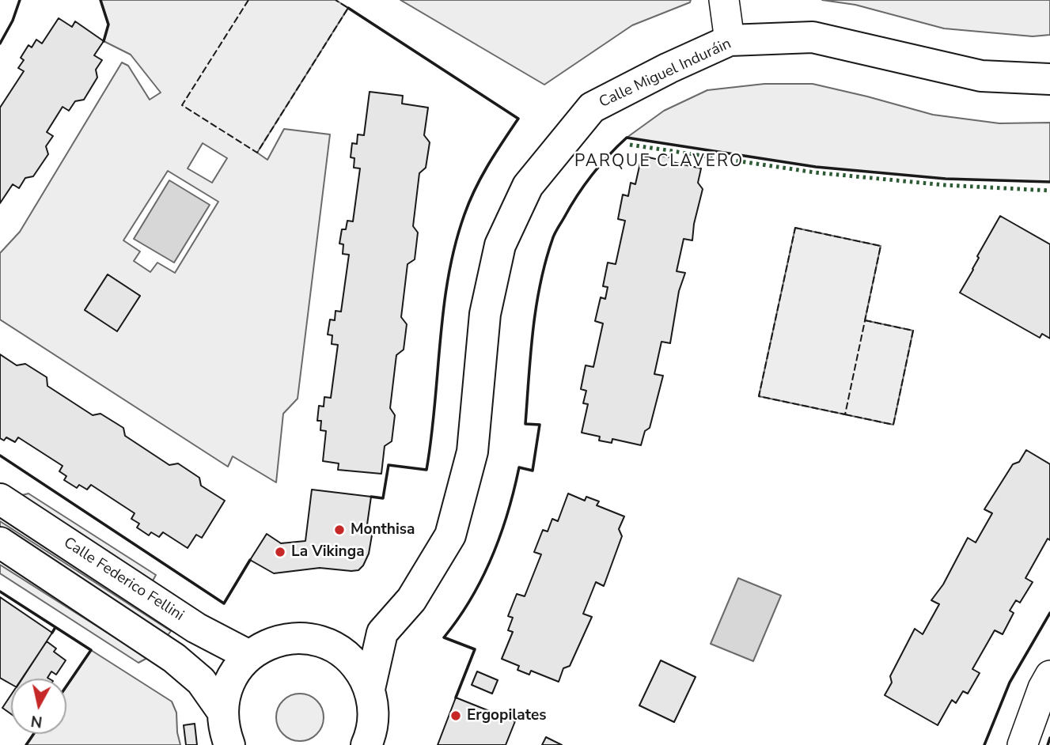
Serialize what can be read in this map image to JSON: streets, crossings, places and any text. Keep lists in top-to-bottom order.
{
  "streets": {
    "street": ["Calle Miguel Induráin", "Calle Federico Fellini"]
  },
  "districts": ["PARQUE CLAVERO"],
  "places": ["Monthisa", "La Vikinga", "Ergopilates"],
  "north": "bottom"
}
